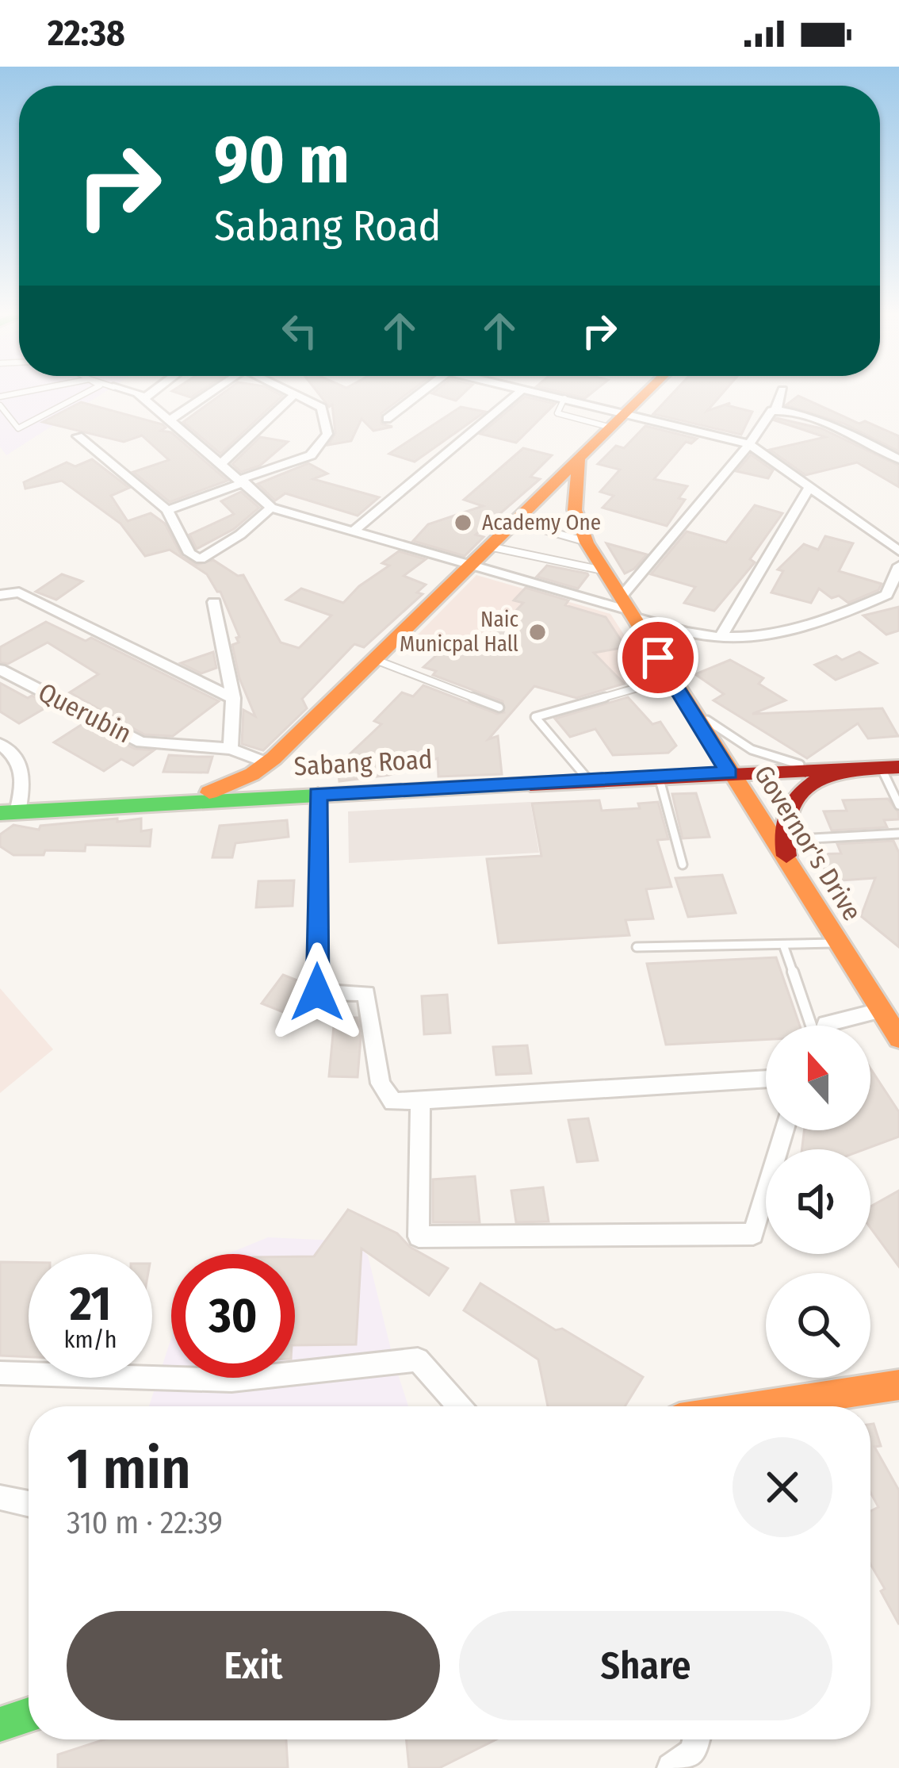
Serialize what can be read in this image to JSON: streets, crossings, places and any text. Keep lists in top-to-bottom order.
{
  "streets": {
    "main road": ["Sabang Road", "Governor's Drive"],
    "street": ["Querubin"]
  },
  "crossings": [
    ["Sabang Road", "Governor's Drive"]
  ],
  "places": ["Academy One", "Naic Municpal Hall"],
  "north": "top",
  "page": {
    "status": "22:38",
    "turn": ["90 m", "Sabang Road"],
    "speed": "21 km/h",
    "limit": "30",
    "heading": ["1 min", "310 m · 22:39"],
    "buttons": ["Exit", "Share"]
  }
}
